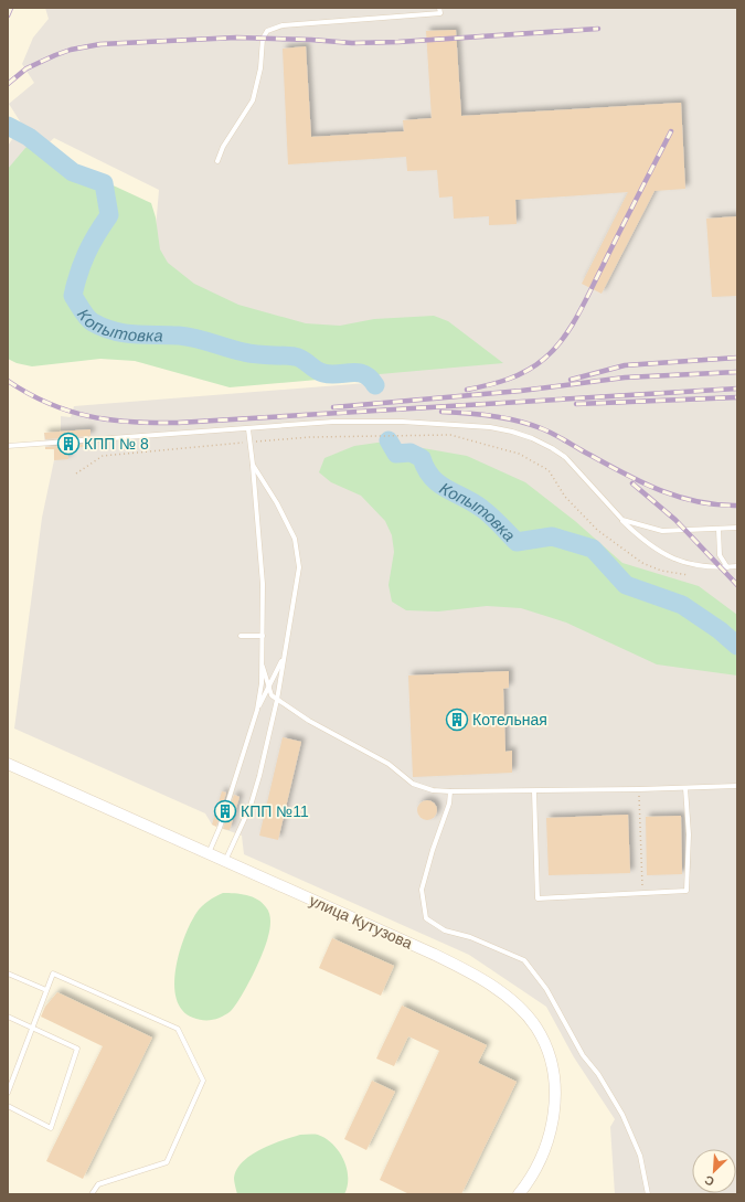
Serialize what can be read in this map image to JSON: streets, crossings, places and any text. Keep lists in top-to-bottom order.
{
  "streets": {
    "street": ["улица Кутузова"]
  },
  "water": ["Копытовка"],
  "places": {
    "building": ["КПП № 8", "Котельная", "КПП №11"]
  },
  "north": "bottom left"
}
